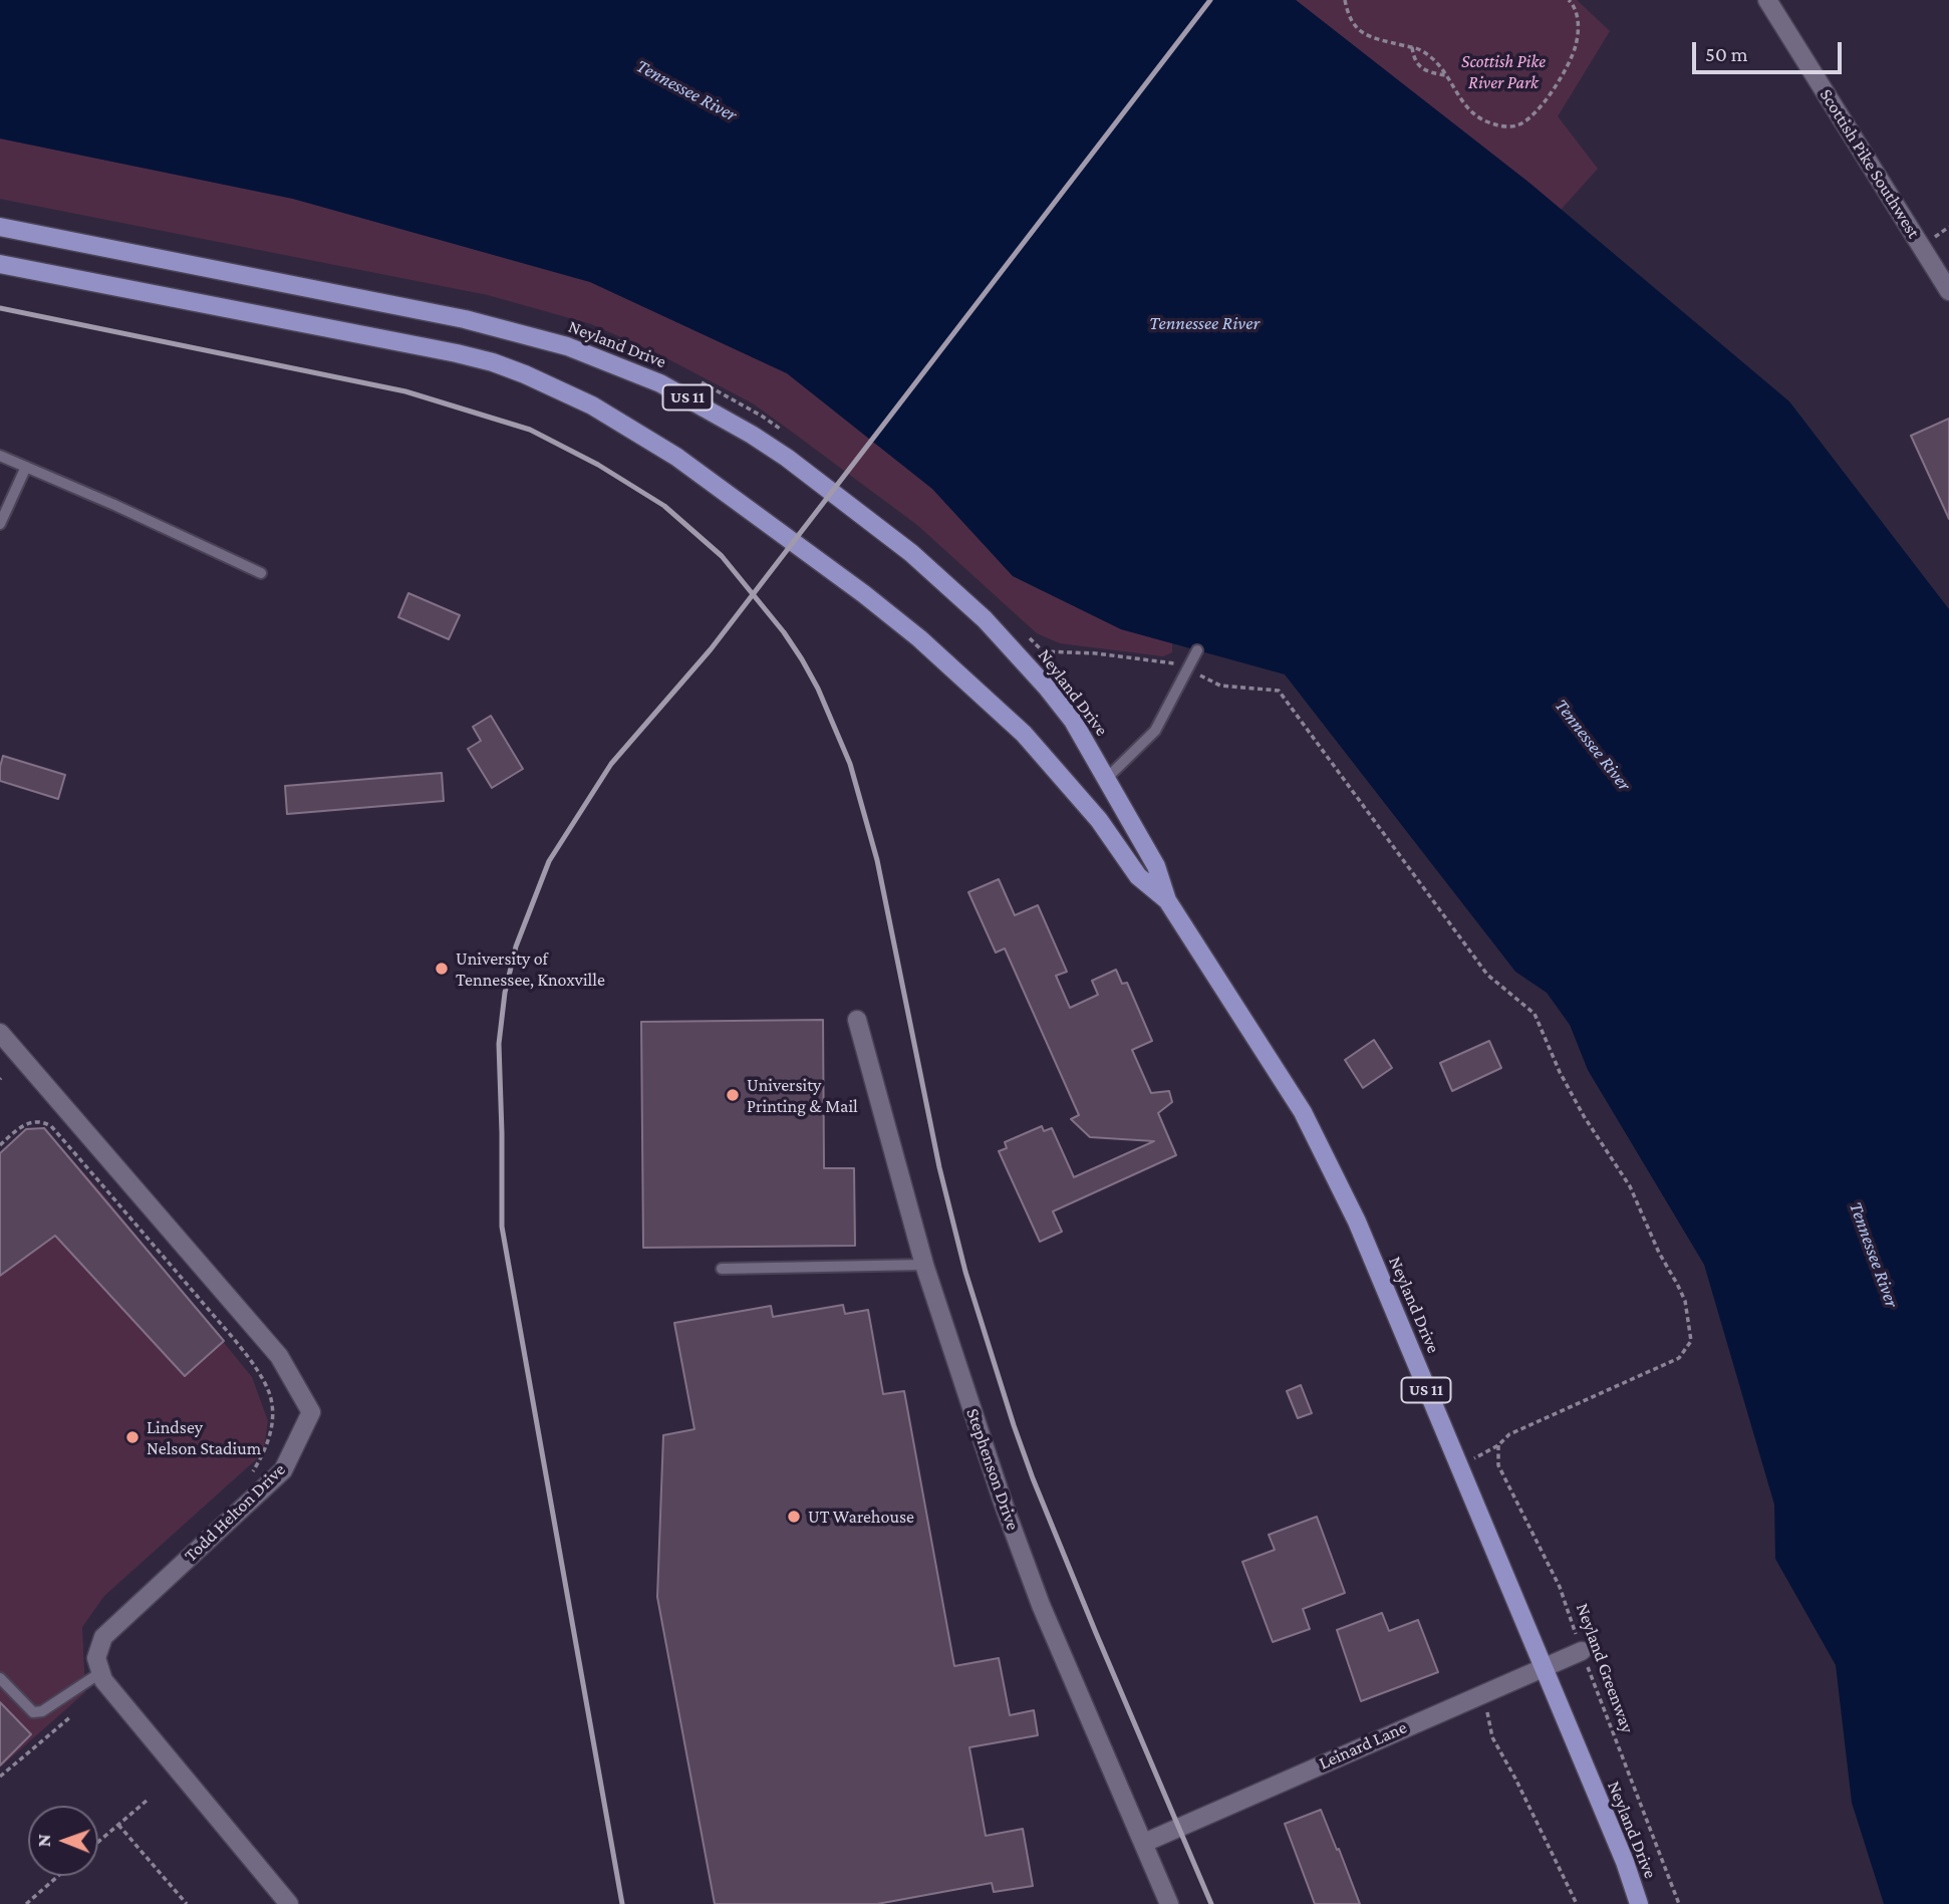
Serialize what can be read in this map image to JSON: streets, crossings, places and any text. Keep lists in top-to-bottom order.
{
  "streets": {
    "main road": ["Neyland Drive", "US 11"],
    "street": [
      "Scottish Pike Southwest",
      "Stephenson Drive",
      "Todd Helton Drive",
      "Leinard Lane"
    ],
    "path": ["Neyland Greenway"]
  },
  "crossings": [
    ["Neyland Drive", "Leinard Lane"],
    ["Stephenson Drive", "Leinard Lane"],
    ["Neyland Greenway", "Leinard Lane"]
  ],
  "water": ["Tennessee River"],
  "parks": ["Scottish Pike River Park"],
  "places": [
    "University of Tennessee, Knoxville",
    "University Printing & Mail",
    "Lindsey Nelson Stadium",
    "UT Warehouse"
  ],
  "scale_bar": "50 m",
  "north": "left"
}
